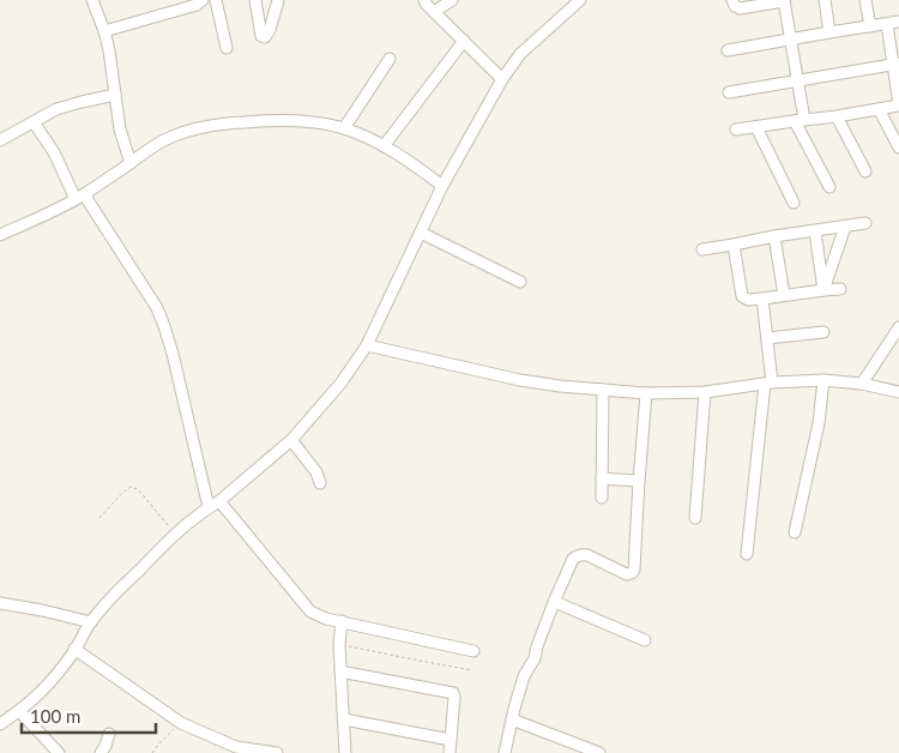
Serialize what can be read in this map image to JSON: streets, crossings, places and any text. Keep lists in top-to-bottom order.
{
  "scale_bar": "100 m"
}
